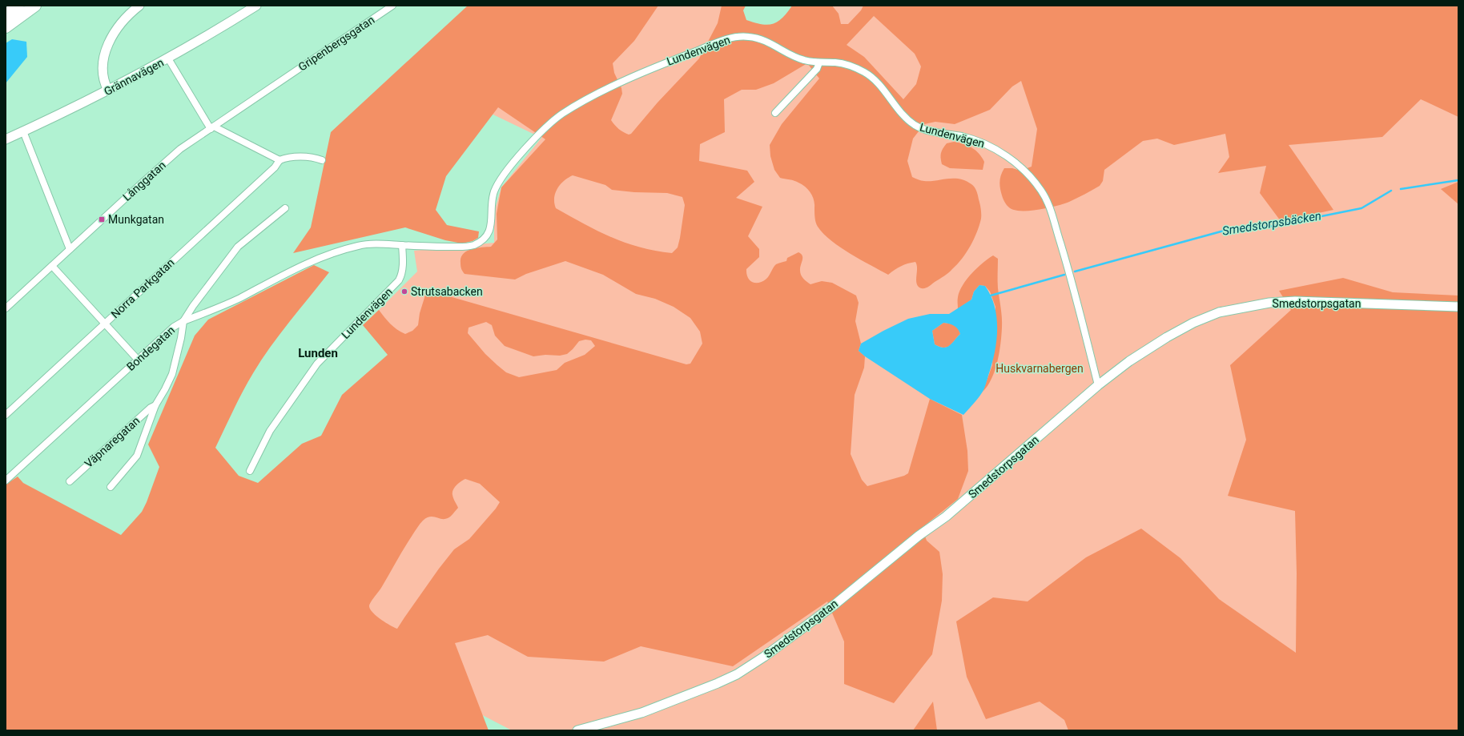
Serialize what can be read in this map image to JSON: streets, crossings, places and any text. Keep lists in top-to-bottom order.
{
  "streets": {
    "street": [
      "Gripenbergsgatan",
      "Lundenvägen",
      "Grännavägen",
      "Långgatan",
      "Norra Parkgatan",
      "Smedstorpsgatan",
      "Bondegatan",
      "Väpnaregatan"
    ]
  },
  "crossings": [
    ["Gripenbergsgatan", "Långgatan"],
    ["Lundenvägen", "Smedstorpsgatan"],
    ["Lundenvägen", "Bondegatan"],
    ["Lundenvägen", "Väpnaregatan"],
    ["Bondegatan", "Väpnaregatan"]
  ],
  "districts": ["Lunden"],
  "water": ["Smedstorpsbäcken"],
  "parks": ["Huskvarnabergen"],
  "places": {
    "transit": ["Munkgatan"],
    "other": ["Strutsabacken"]
  }
}
